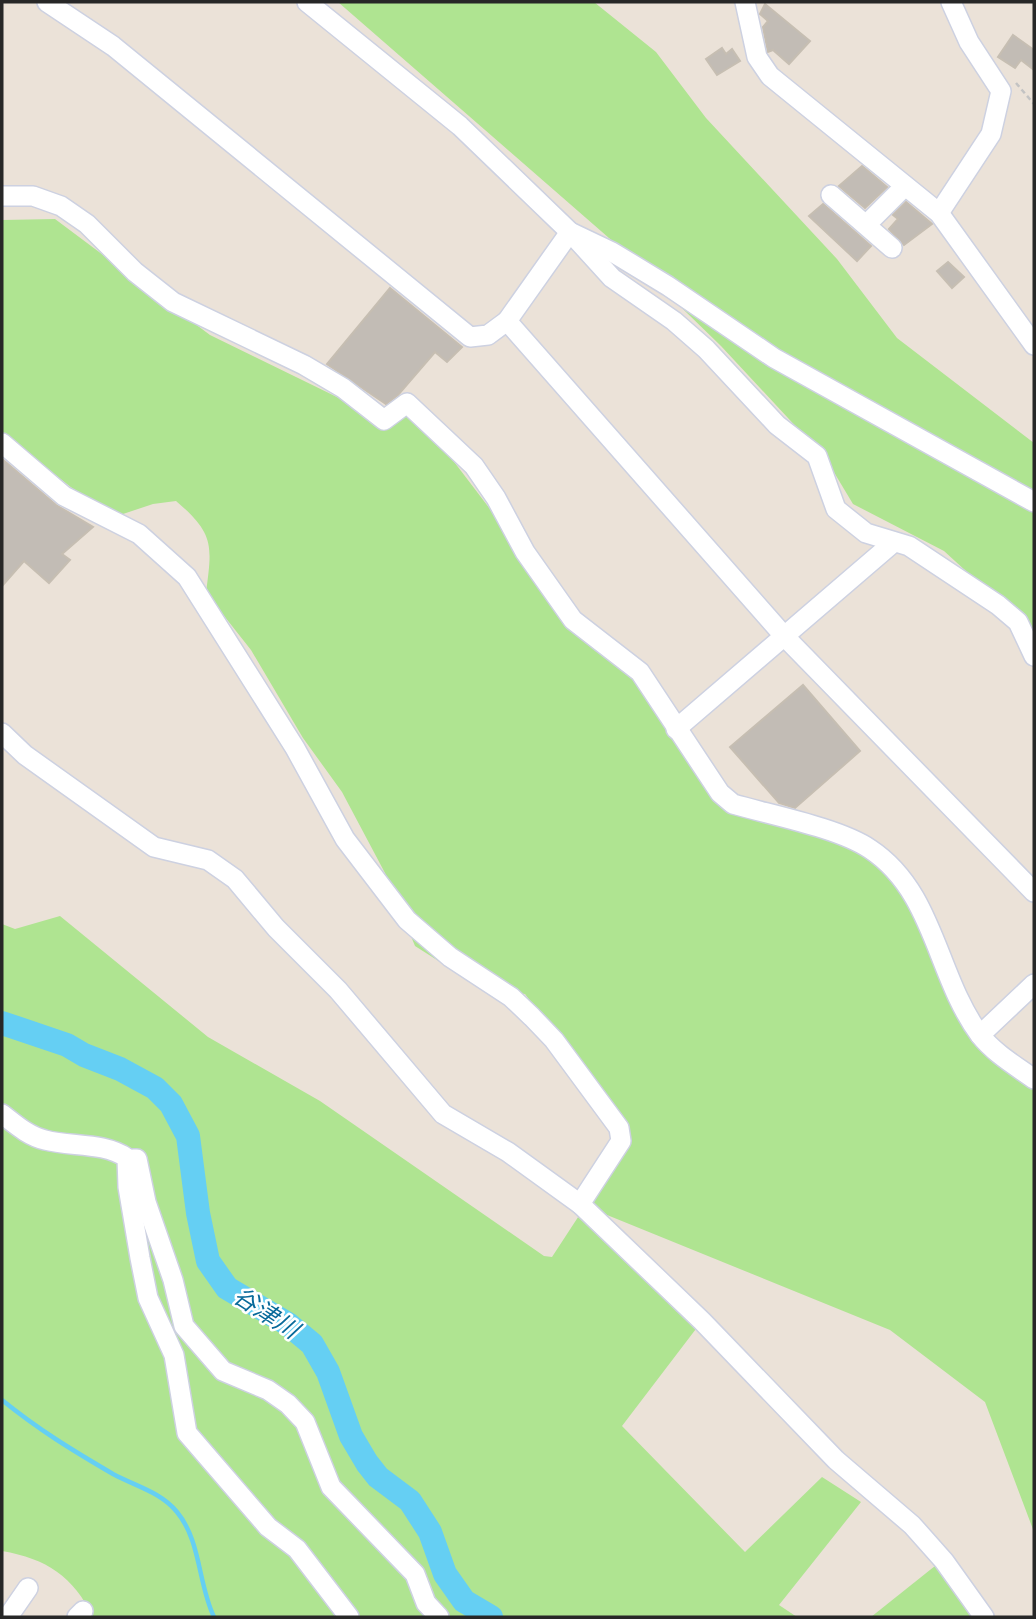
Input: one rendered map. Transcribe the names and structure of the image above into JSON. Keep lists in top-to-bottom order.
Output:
{
  "water": ["谷津川"]
}
